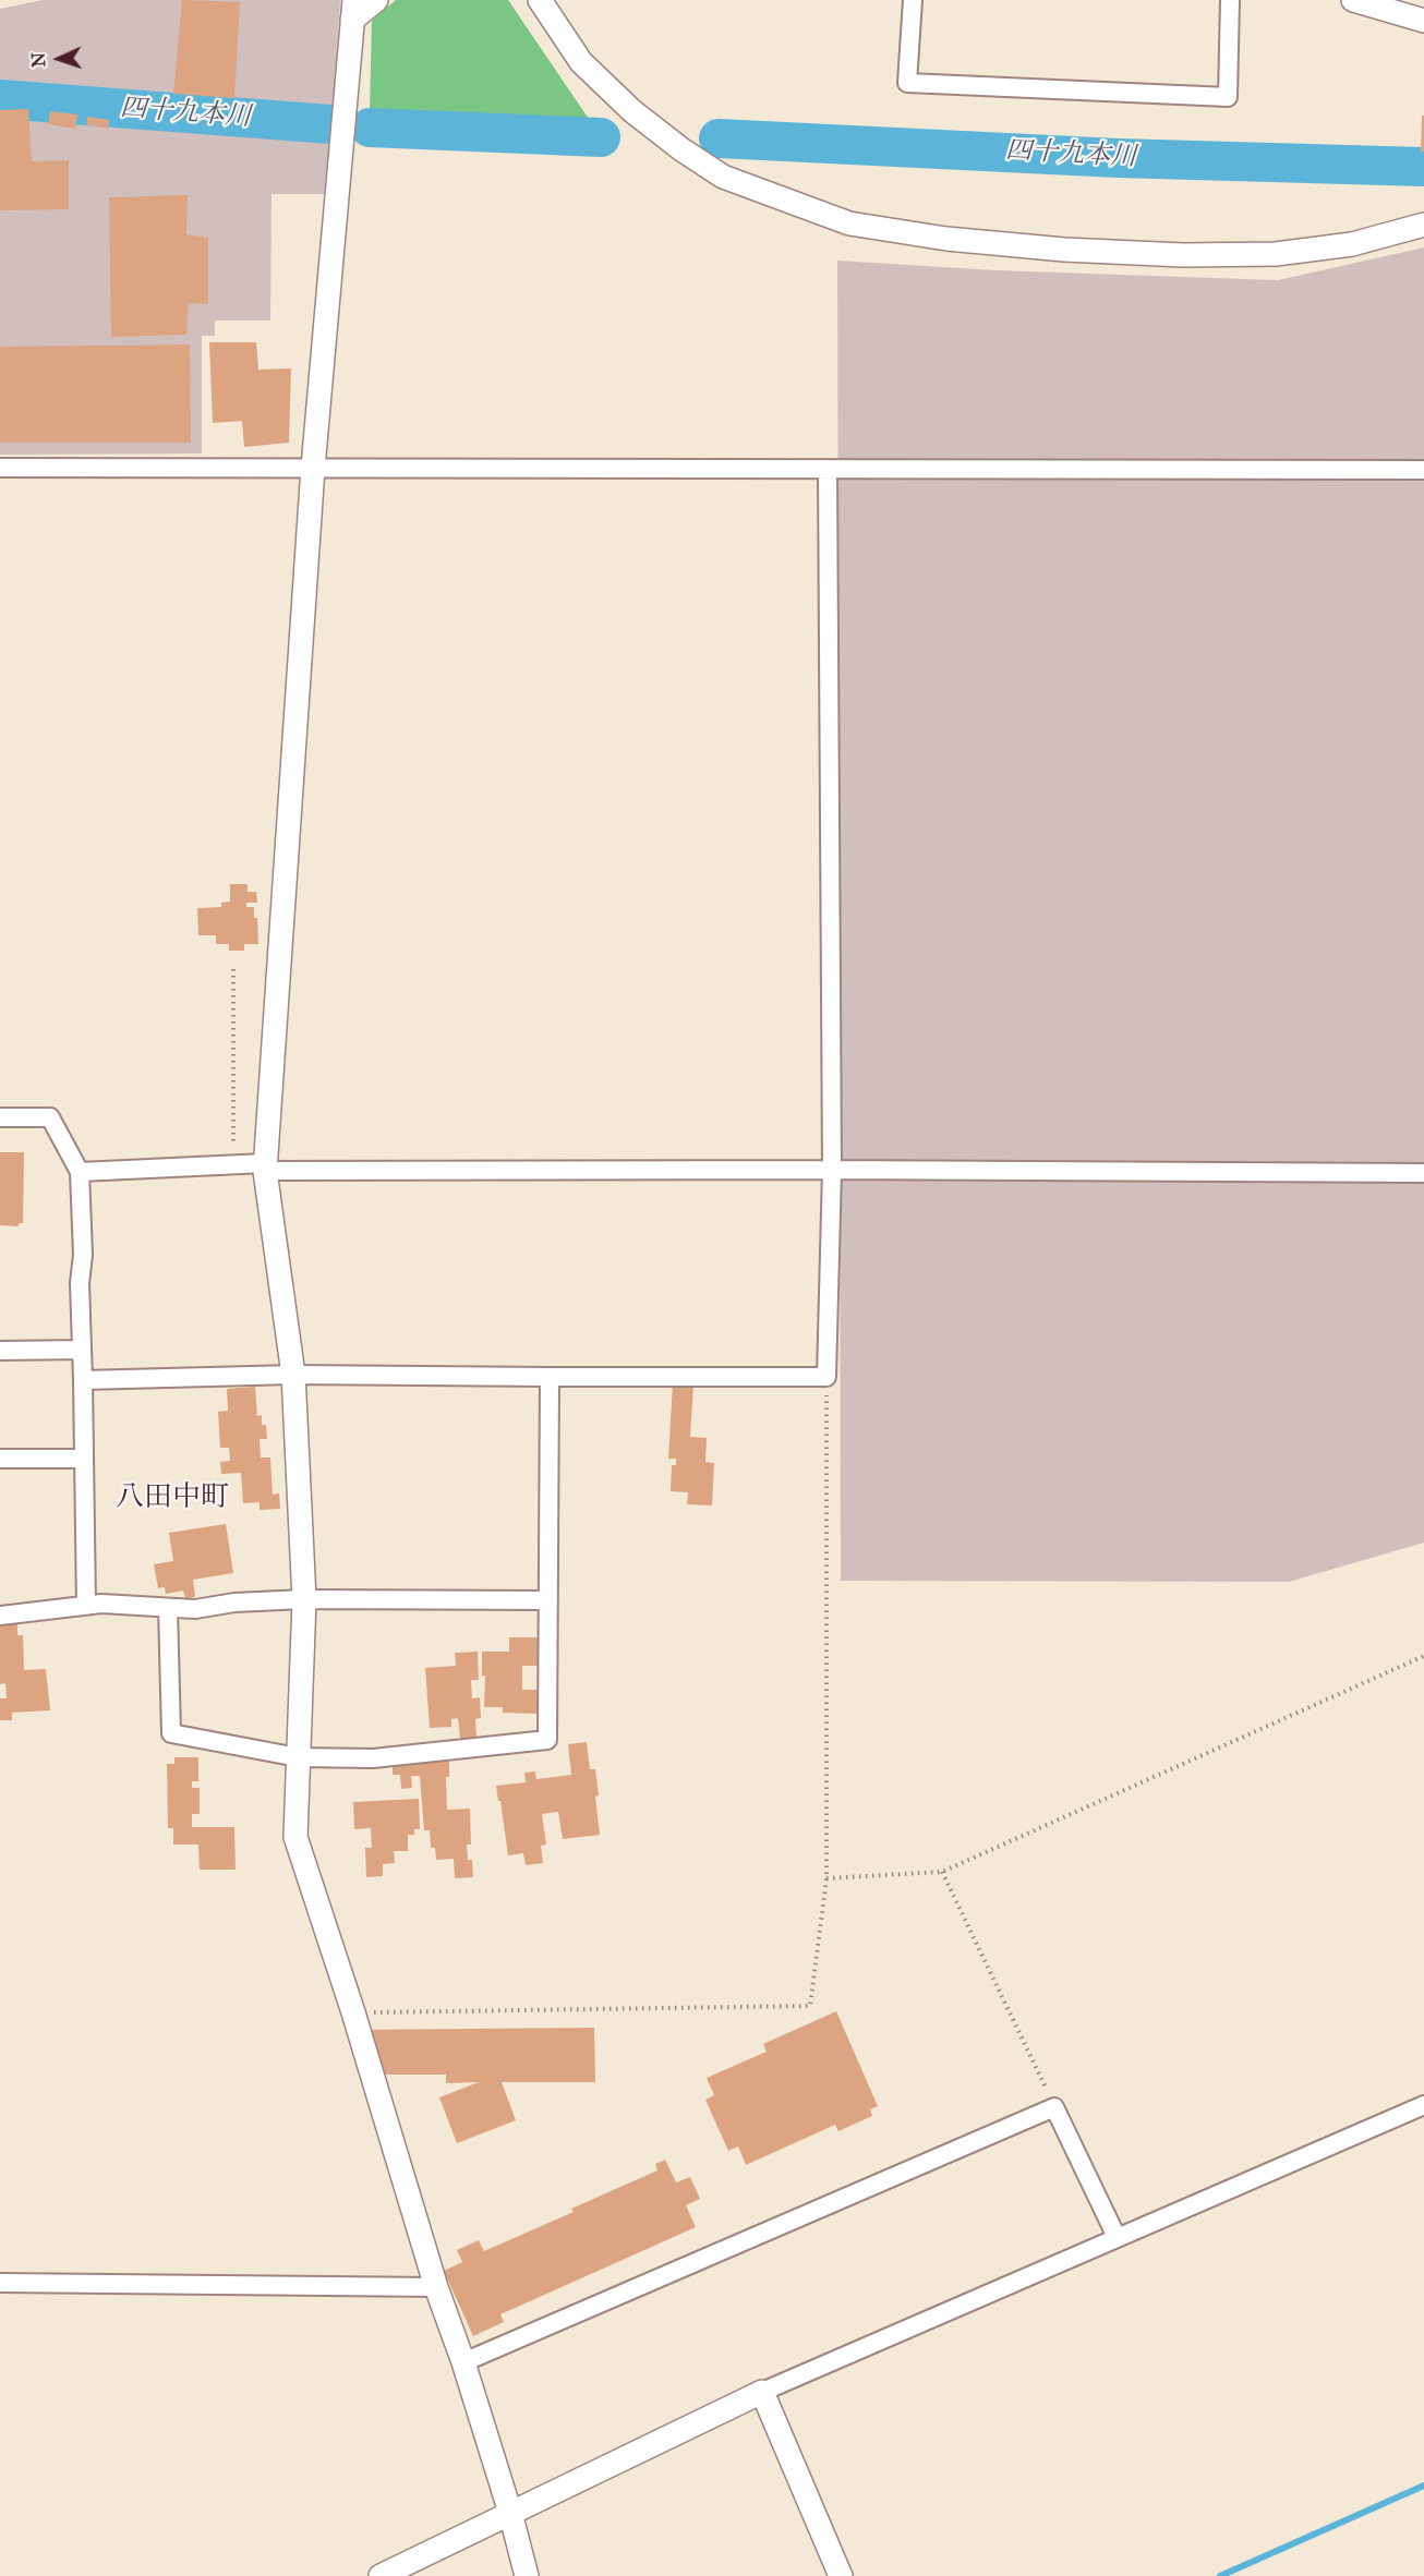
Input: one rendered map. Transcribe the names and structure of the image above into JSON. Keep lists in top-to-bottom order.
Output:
{
  "districts": ["八田中町"],
  "water": ["四十九本川"],
  "north": "left"
}
